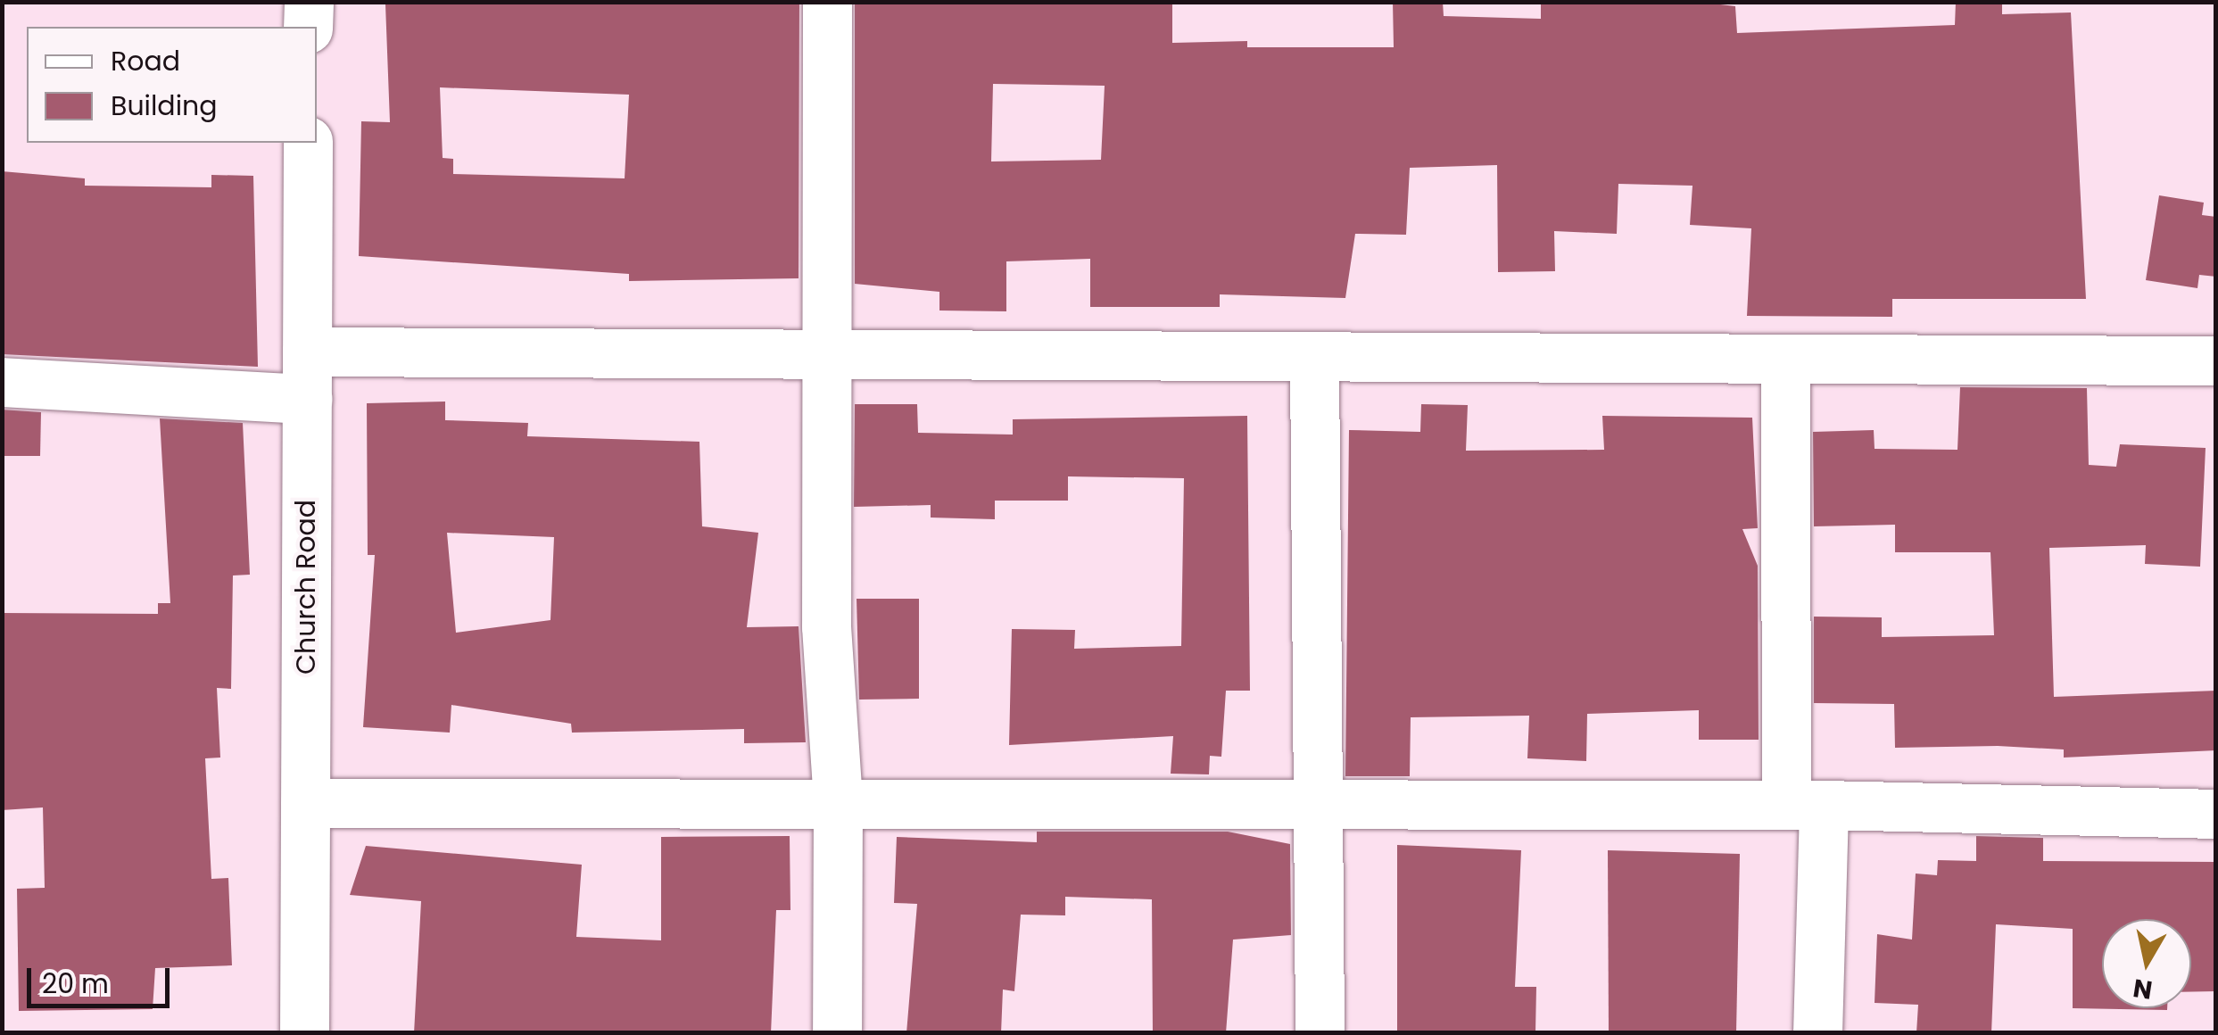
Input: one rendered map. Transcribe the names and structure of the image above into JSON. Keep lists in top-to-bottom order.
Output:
{
  "streets": {
    "street": ["Church Road"]
  },
  "legend": ["Road", "Building"],
  "scale_bar": "20 m",
  "north": "bottom"
}
